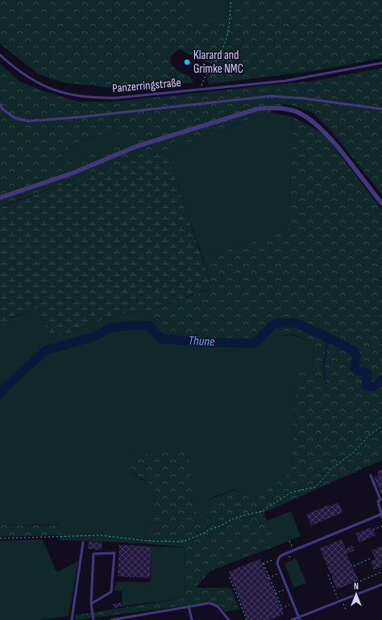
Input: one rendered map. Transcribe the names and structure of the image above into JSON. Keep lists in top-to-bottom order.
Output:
{
  "streets": {
    "lane": ["Panzerringstraße"]
  },
  "water": ["Thune"],
  "places": ["Klarard and Grimke NMC"],
  "north": "top"
}
